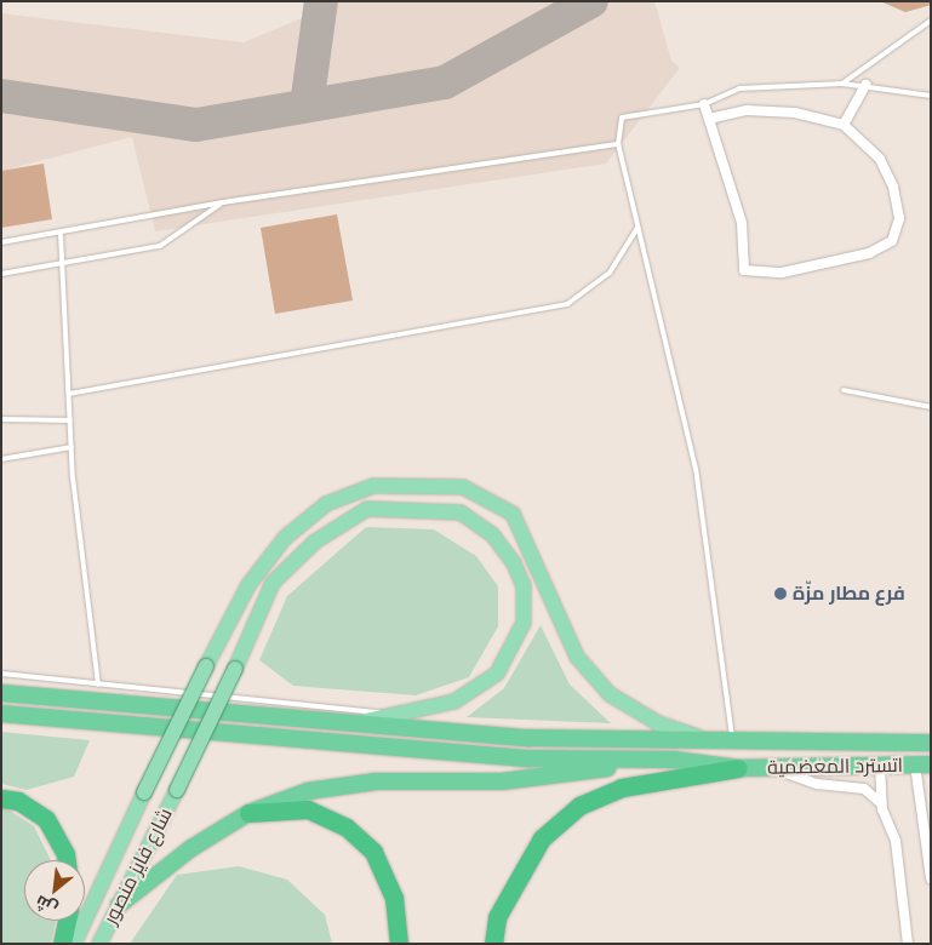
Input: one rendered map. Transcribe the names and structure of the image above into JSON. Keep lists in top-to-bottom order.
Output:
{
  "streets": {
    "highway": ["اتسترد المعضمية"],
    "main road": ["شارع فايز منصور"]
  },
  "places": ["فرع مطار مزّة"],
  "north": "bottom left"
}
